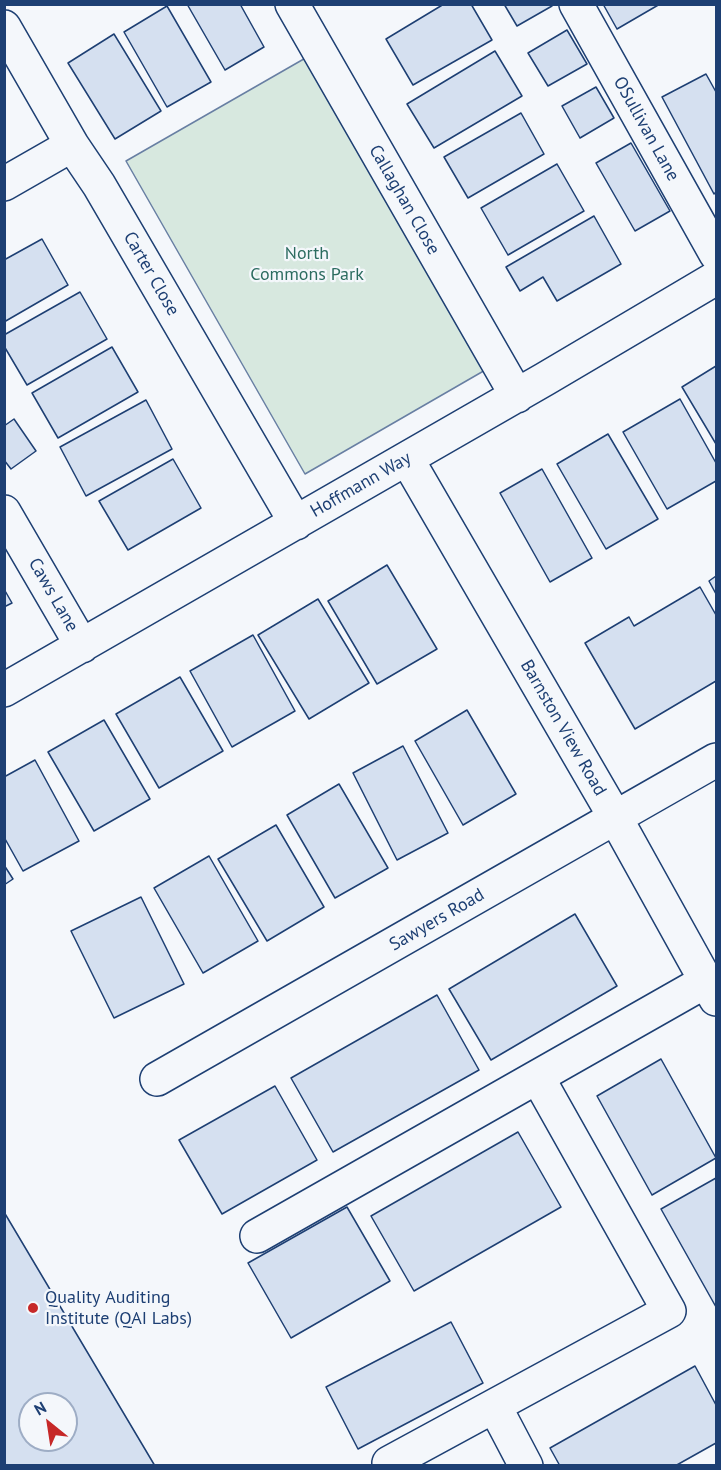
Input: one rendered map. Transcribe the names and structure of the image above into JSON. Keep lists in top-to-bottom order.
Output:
{
  "streets": {
    "street": [
      "OSullivan Lane",
      "Callaghan Close",
      "Carter Close",
      "Hoffmann Way",
      "Caws Lane",
      "Barnston View Road",
      "Sawyers Road"
    ]
  },
  "crossings": [
    ["Callaghan Close", "Hoffmann Way"],
    ["Carter Close", "Hoffmann Way"],
    ["Hoffmann Way", "Caws Lane"],
    ["Hoffmann Way", "Barnston View Road"],
    ["Barnston View Road", "Sawyers Road"]
  ],
  "parks": ["North Commons Park"],
  "places": ["Quality Auditing Institute (QAI Labs)"],
  "north": "top left"
}
